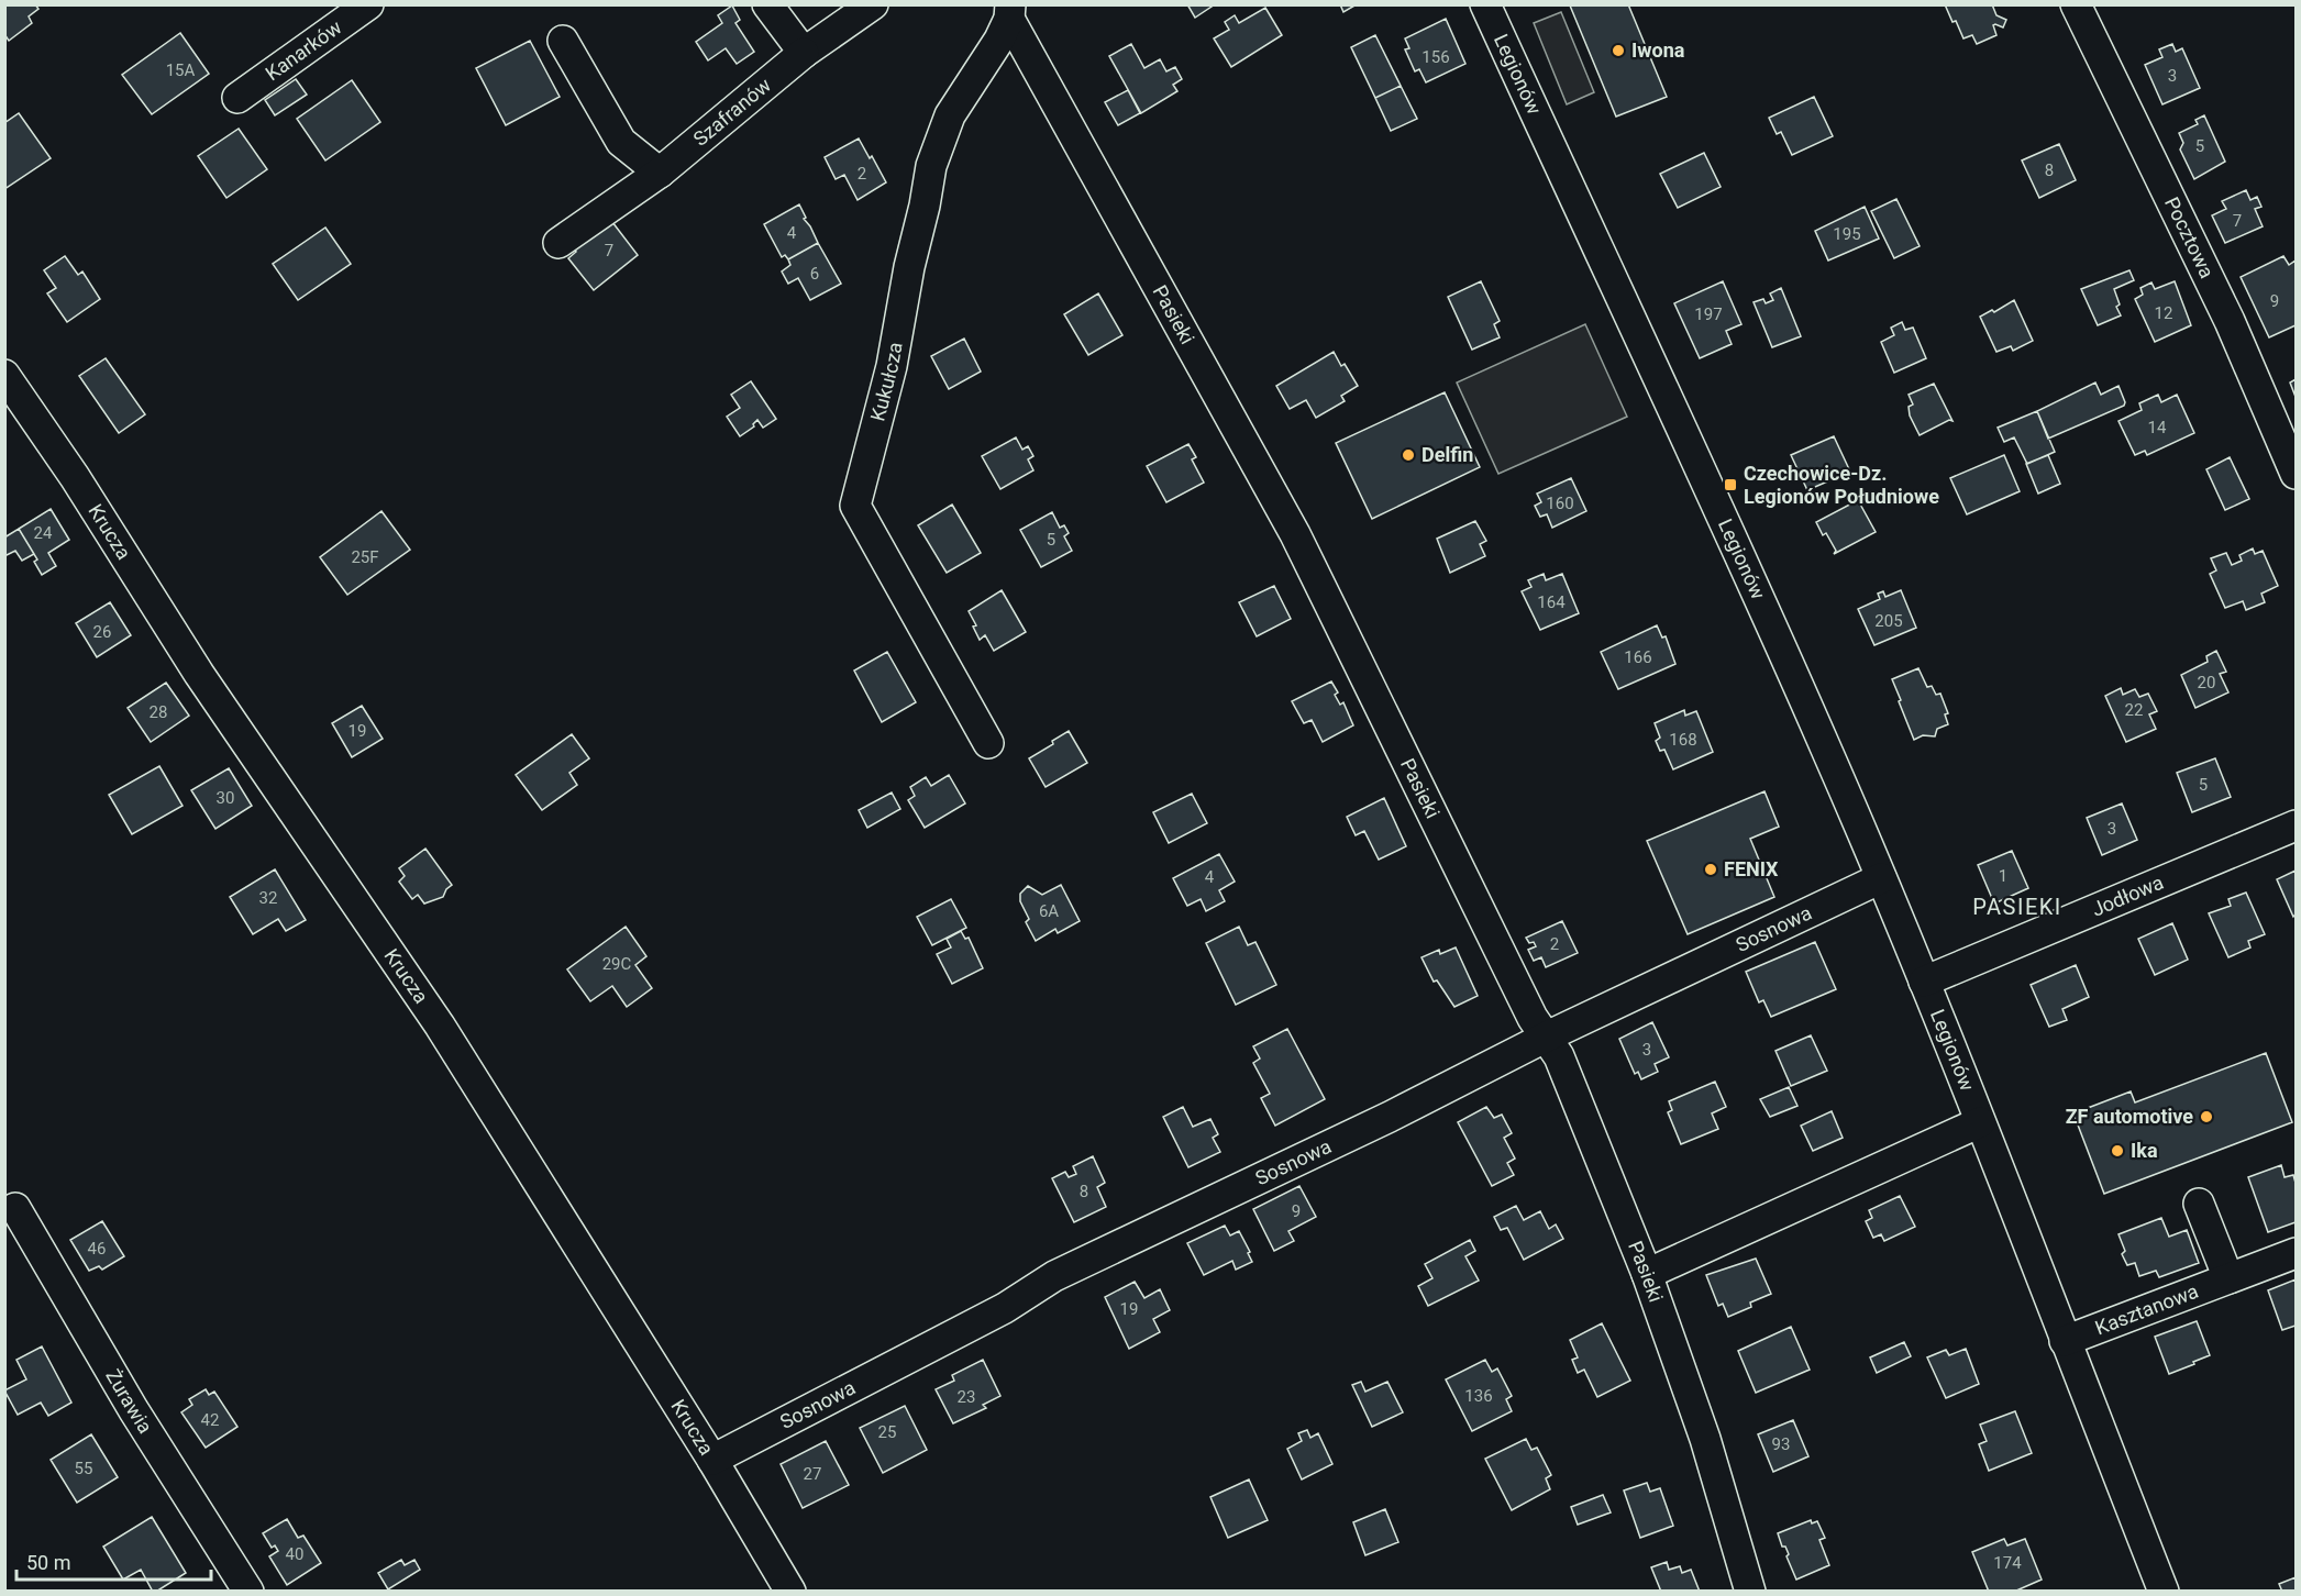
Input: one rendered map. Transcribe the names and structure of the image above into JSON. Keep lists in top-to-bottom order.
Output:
{
  "streets": {
    "street": [
      "Kanarków",
      "Legionów",
      "Szafranów",
      "Pocztowa",
      "Pasieki",
      "Kukułcza",
      "Krucza",
      "Jodłowa",
      "Sosnowa",
      "Kasztanowa",
      "Żurawia"
    ]
  },
  "crossings": [
    ["Legionów", "Jodłowa"],
    ["Legionów", "Sosnowa"],
    ["Legionów", "Kasztanowa"],
    ["Pasieki", "Kukułcza"],
    ["Pasieki", "Sosnowa"],
    ["Krucza", "Sosnowa"]
  ],
  "districts": ["PASIEKI"],
  "places": {
    "other": [
      "Iwona",
      "Delfin",
      "FENIX",
      "ZF automotive",
      "Ika"
    ],
    "transit": ["Czechowice-Dz. Legionów Południowe"]
  },
  "house_numbers": [
    "156",
    "15A",
    "3",
    "5",
    "8",
    "2",
    "7",
    "4",
    "195",
    "7",
    "6",
    "9",
    "12",
    "197",
    "14",
    "160",
    "24",
    "5",
    "25F",
    "164",
    "205",
    "26",
    "166",
    "20",
    "22",
    "28",
    "19",
    "168",
    "5",
    "30",
    "3",
    "1",
    "4",
    "32",
    "6A",
    "2",
    "29C",
    "3",
    "8",
    "9",
    "46",
    "19",
    "136",
    "23",
    "42",
    "25",
    "93",
    "55",
    "27",
    "40",
    "174"
  ],
  "scale_bar": "50 m"
}
